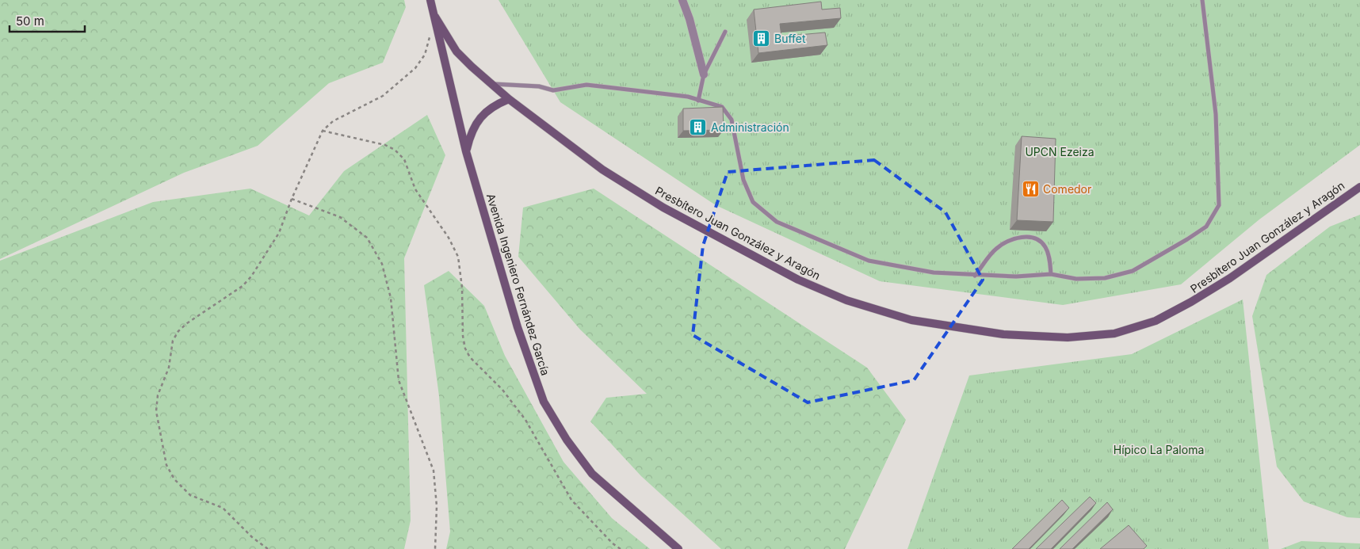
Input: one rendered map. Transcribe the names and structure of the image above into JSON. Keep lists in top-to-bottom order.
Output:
{
  "streets": {
    "street": ["Presbítero Juan González y Aragón", "Avenida Ingeniero Fernández García"]
  },
  "crossings": [
    ["Presbítero Juan González y Aragón", "Avenida Ingeniero Fernández García"]
  ],
  "parks": ["UPCN Ezeiza", "Hípico La Paloma"],
  "places": {
    "building": ["Buffet", "Administración"],
    "restaurant": ["Comedor"]
  },
  "scale_bar": "50 m"
}
